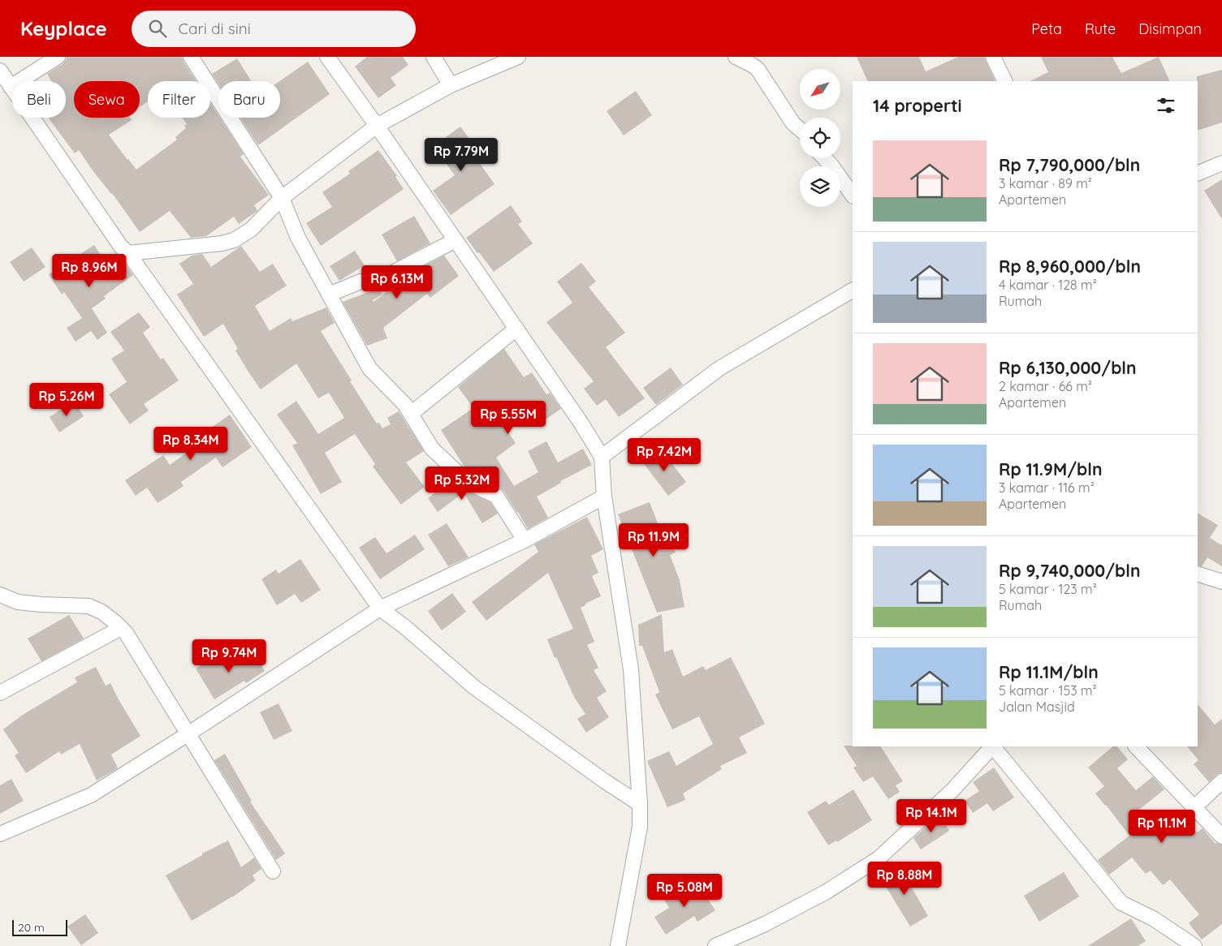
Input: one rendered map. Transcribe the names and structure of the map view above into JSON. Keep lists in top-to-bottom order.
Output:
{
  "scale_bar": "20 m",
  "north": "bottom left",
  "page": {
    "header": "Keyplace",
    "search": "Cari di sini",
    "nav": ["Peta", "Rute", "Disimpan"],
    "chip": [
      "Beli",
      "Sewa",
      "Filter",
      "Baru"
    ],
    "heading": "14 properti",
    "list": [
      {
        "name": "Rp 7,790,000/bln",
        "note": "3 kamar · 89 m² · Apartemen"
      },
      {
        "name": "Rp 8,960,000/bln",
        "note": "4 kamar · 128 m² · Rumah"
      },
      {
        "name": "Rp 6,130,000/bln",
        "note": "2 kamar · 66 m² · Apartemen"
      },
      {
        "name": "Rp 11.9M/bln",
        "note": "3 kamar · 116 m² · Apartemen"
      },
      {
        "name": "Rp 9,740,000/bln",
        "note": "5 kamar · 123 m² · Rumah"
      },
      {
        "name": "Rp 11.1M/bln",
        "note": "5 kamar · 153 m² · Jalan Masjid"
      }
    ],
    "price": [
      "Rp 7.79M",
      "Rp 8.96M",
      "Rp 6.13M",
      "Rp 5.26M",
      "Rp 5.55M",
      "Rp 8.34M",
      "Rp 7.42M",
      "Rp 5.32M",
      "Rp 11.9M",
      "Rp 9.74M",
      "Rp 14.1M",
      "Rp 11.1M",
      "Rp 8.88M",
      "Rp 5.08M"
    ],
    "scale": "20 m"
  }
}
